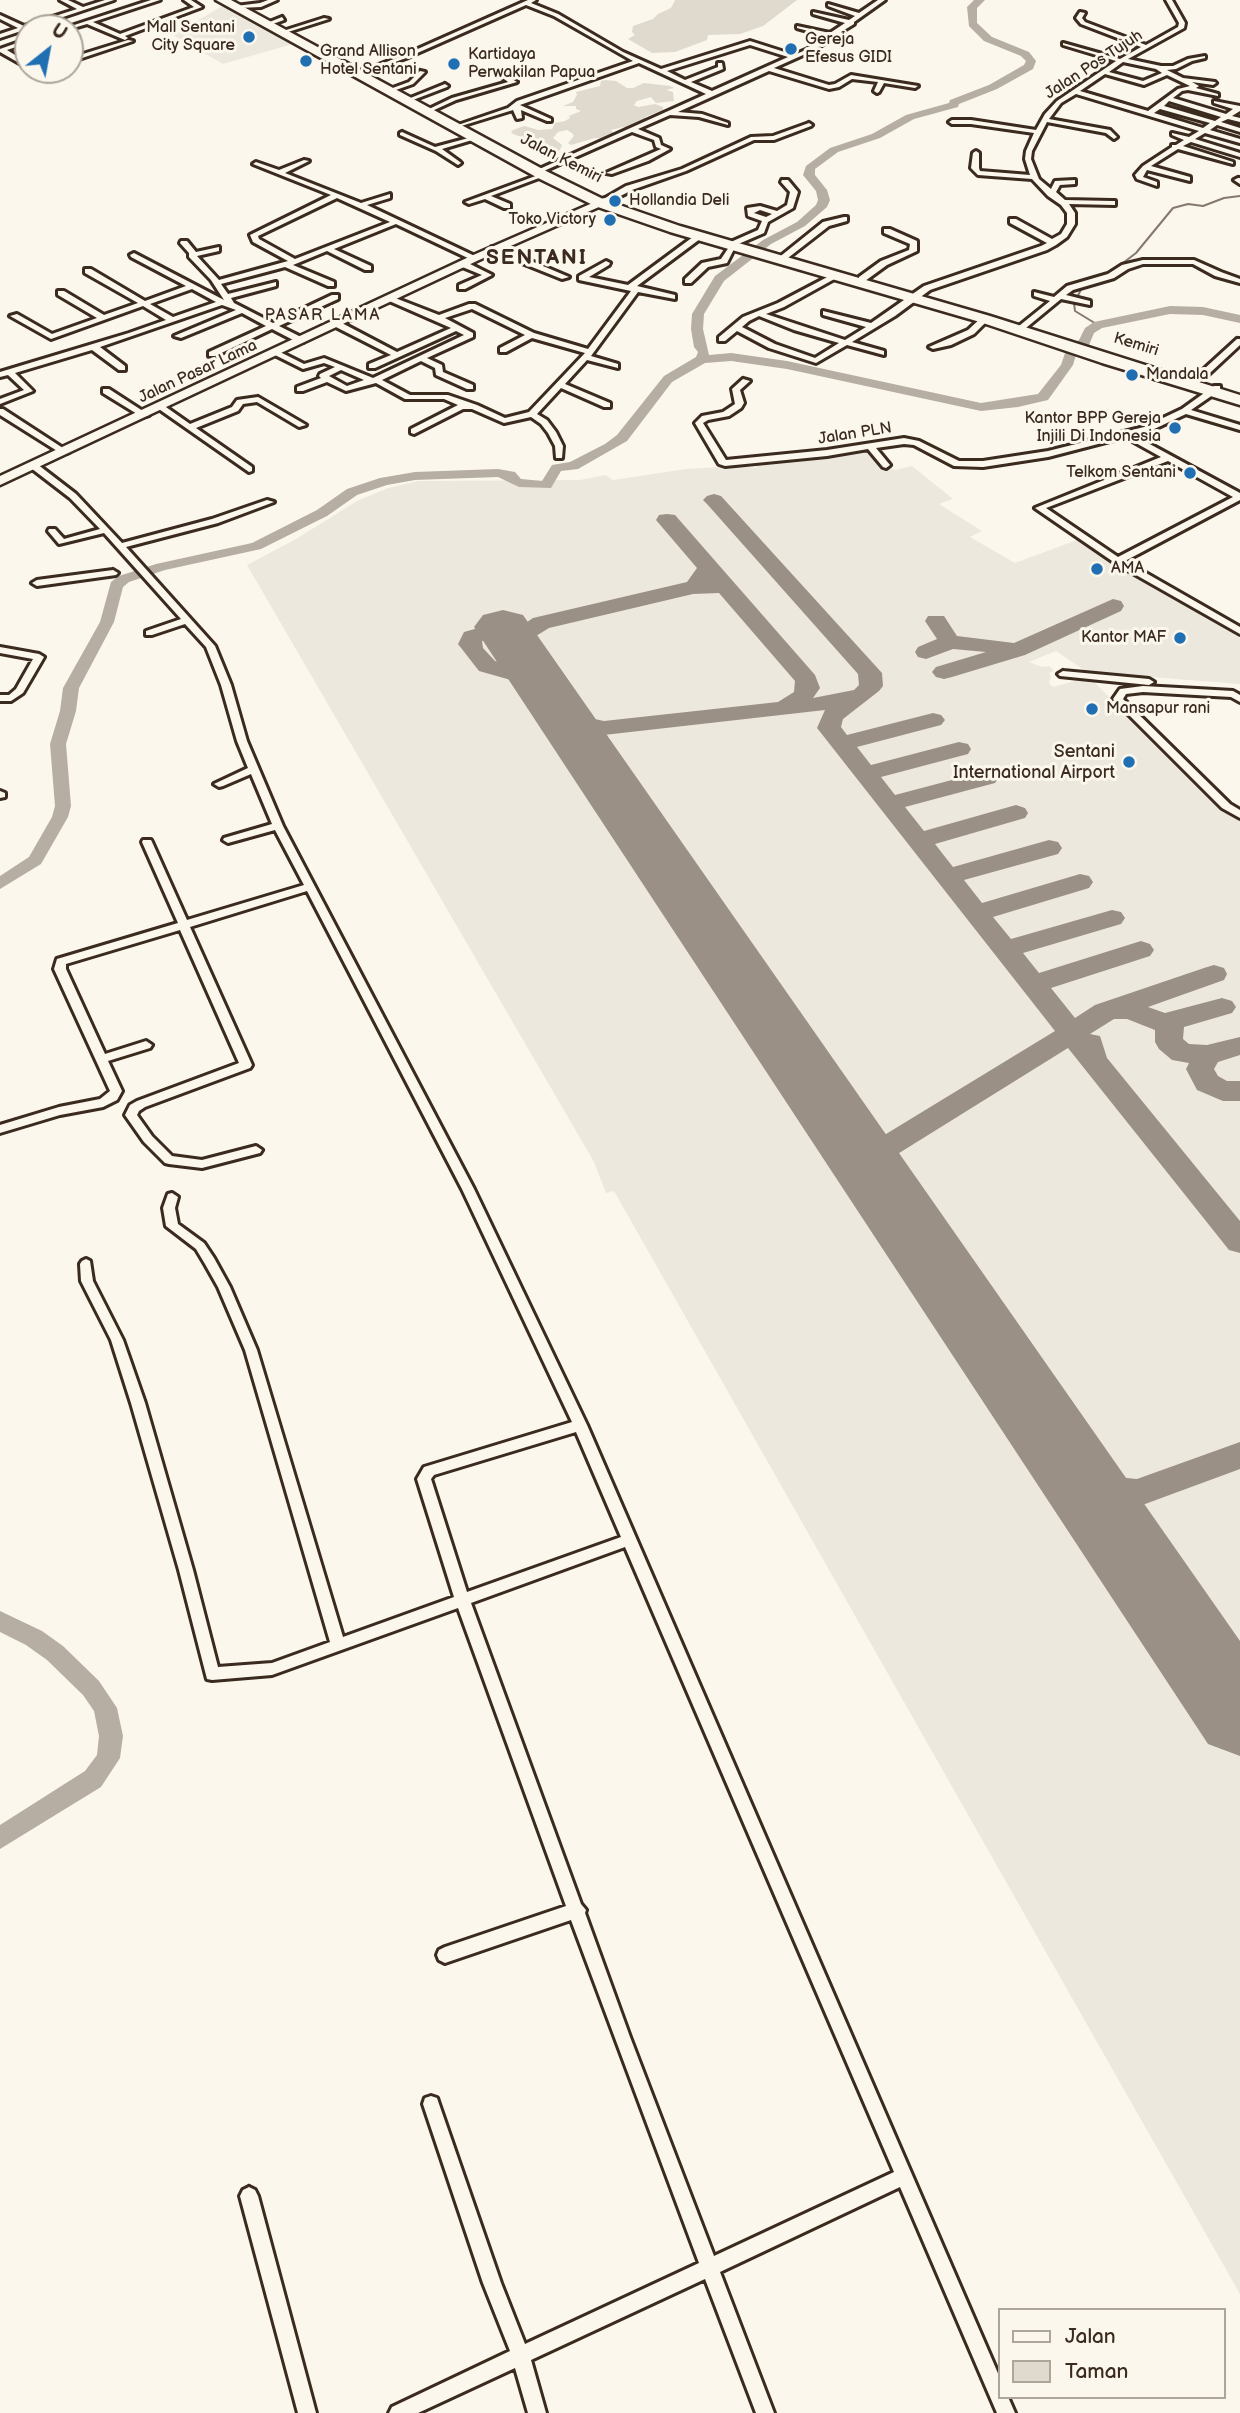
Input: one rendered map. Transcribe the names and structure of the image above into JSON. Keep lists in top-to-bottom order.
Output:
{
  "streets": {
    "highway": ["Jalan Kemiri", "Kemiri"],
    "street": ["Jalan Pos Tujuh", "Jalan Pasar Lama", "Jalan PLN"]
  },
  "crossings": [
    ["Jalan Kemiri", "Kemiri"],
    ["Jalan Kemiri", "Jalan Pasar Lama"],
    ["Kemiri", "Jalan PLN"]
  ],
  "districts": ["SENTANI", "PASAR LAMA"],
  "places": [
    "Mall Sentani City Square",
    "Gereja Efesus GIDI",
    "Grand Allison Hotel Sentani",
    "Kartidaya Perwakilan Papua",
    "Hollandia Deli",
    "Toko Victory",
    "Mandala",
    "Kantor BPP Gereja Injili Di Indonesia",
    "Telkom Sentani",
    "AMA",
    "Kantor MAF",
    "Mansapur rani",
    "Sentani International Airport"
  ],
  "legend": ["Jalan", "Taman"],
  "north": "top right"
}
